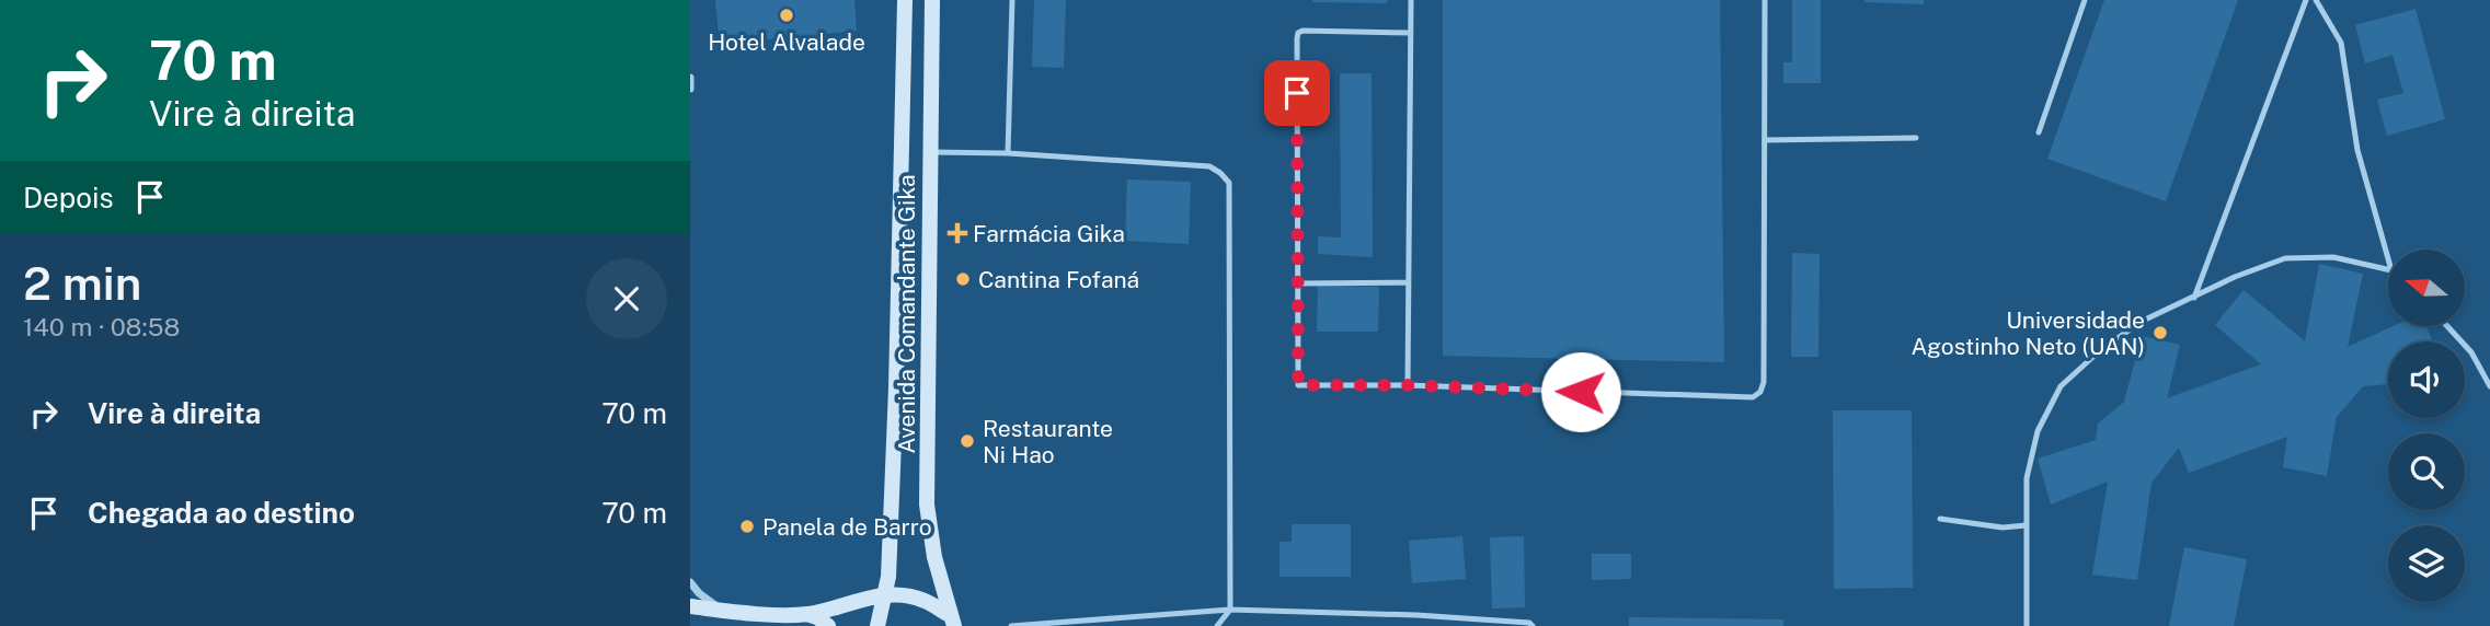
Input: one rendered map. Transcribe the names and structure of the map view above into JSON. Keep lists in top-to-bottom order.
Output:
{
  "streets": {
    "street": ["Avenida Comandante Gika"]
  },
  "places": {
    "other": [
      "Hotel Alvalade",
      "Cantina Fofaná",
      "Universidade Agostinho Neto (UAN)",
      "Restaurante Ni Hao",
      "Panela de Barro"
    ],
    "health": ["Farmácia Gika"]
  },
  "north": "left",
  "page": {
    "turn": ["70 m", "Vire à direita"],
    "then": "Depois",
    "heading": ["2 min", "140 m · 08:58"],
    "list": [
      {
        "name": "Vire à direita",
        "value": "70 m"
      },
      {
        "name": "Chegada ao destino",
        "value": "70 m"
      }
    ]
  }
}
